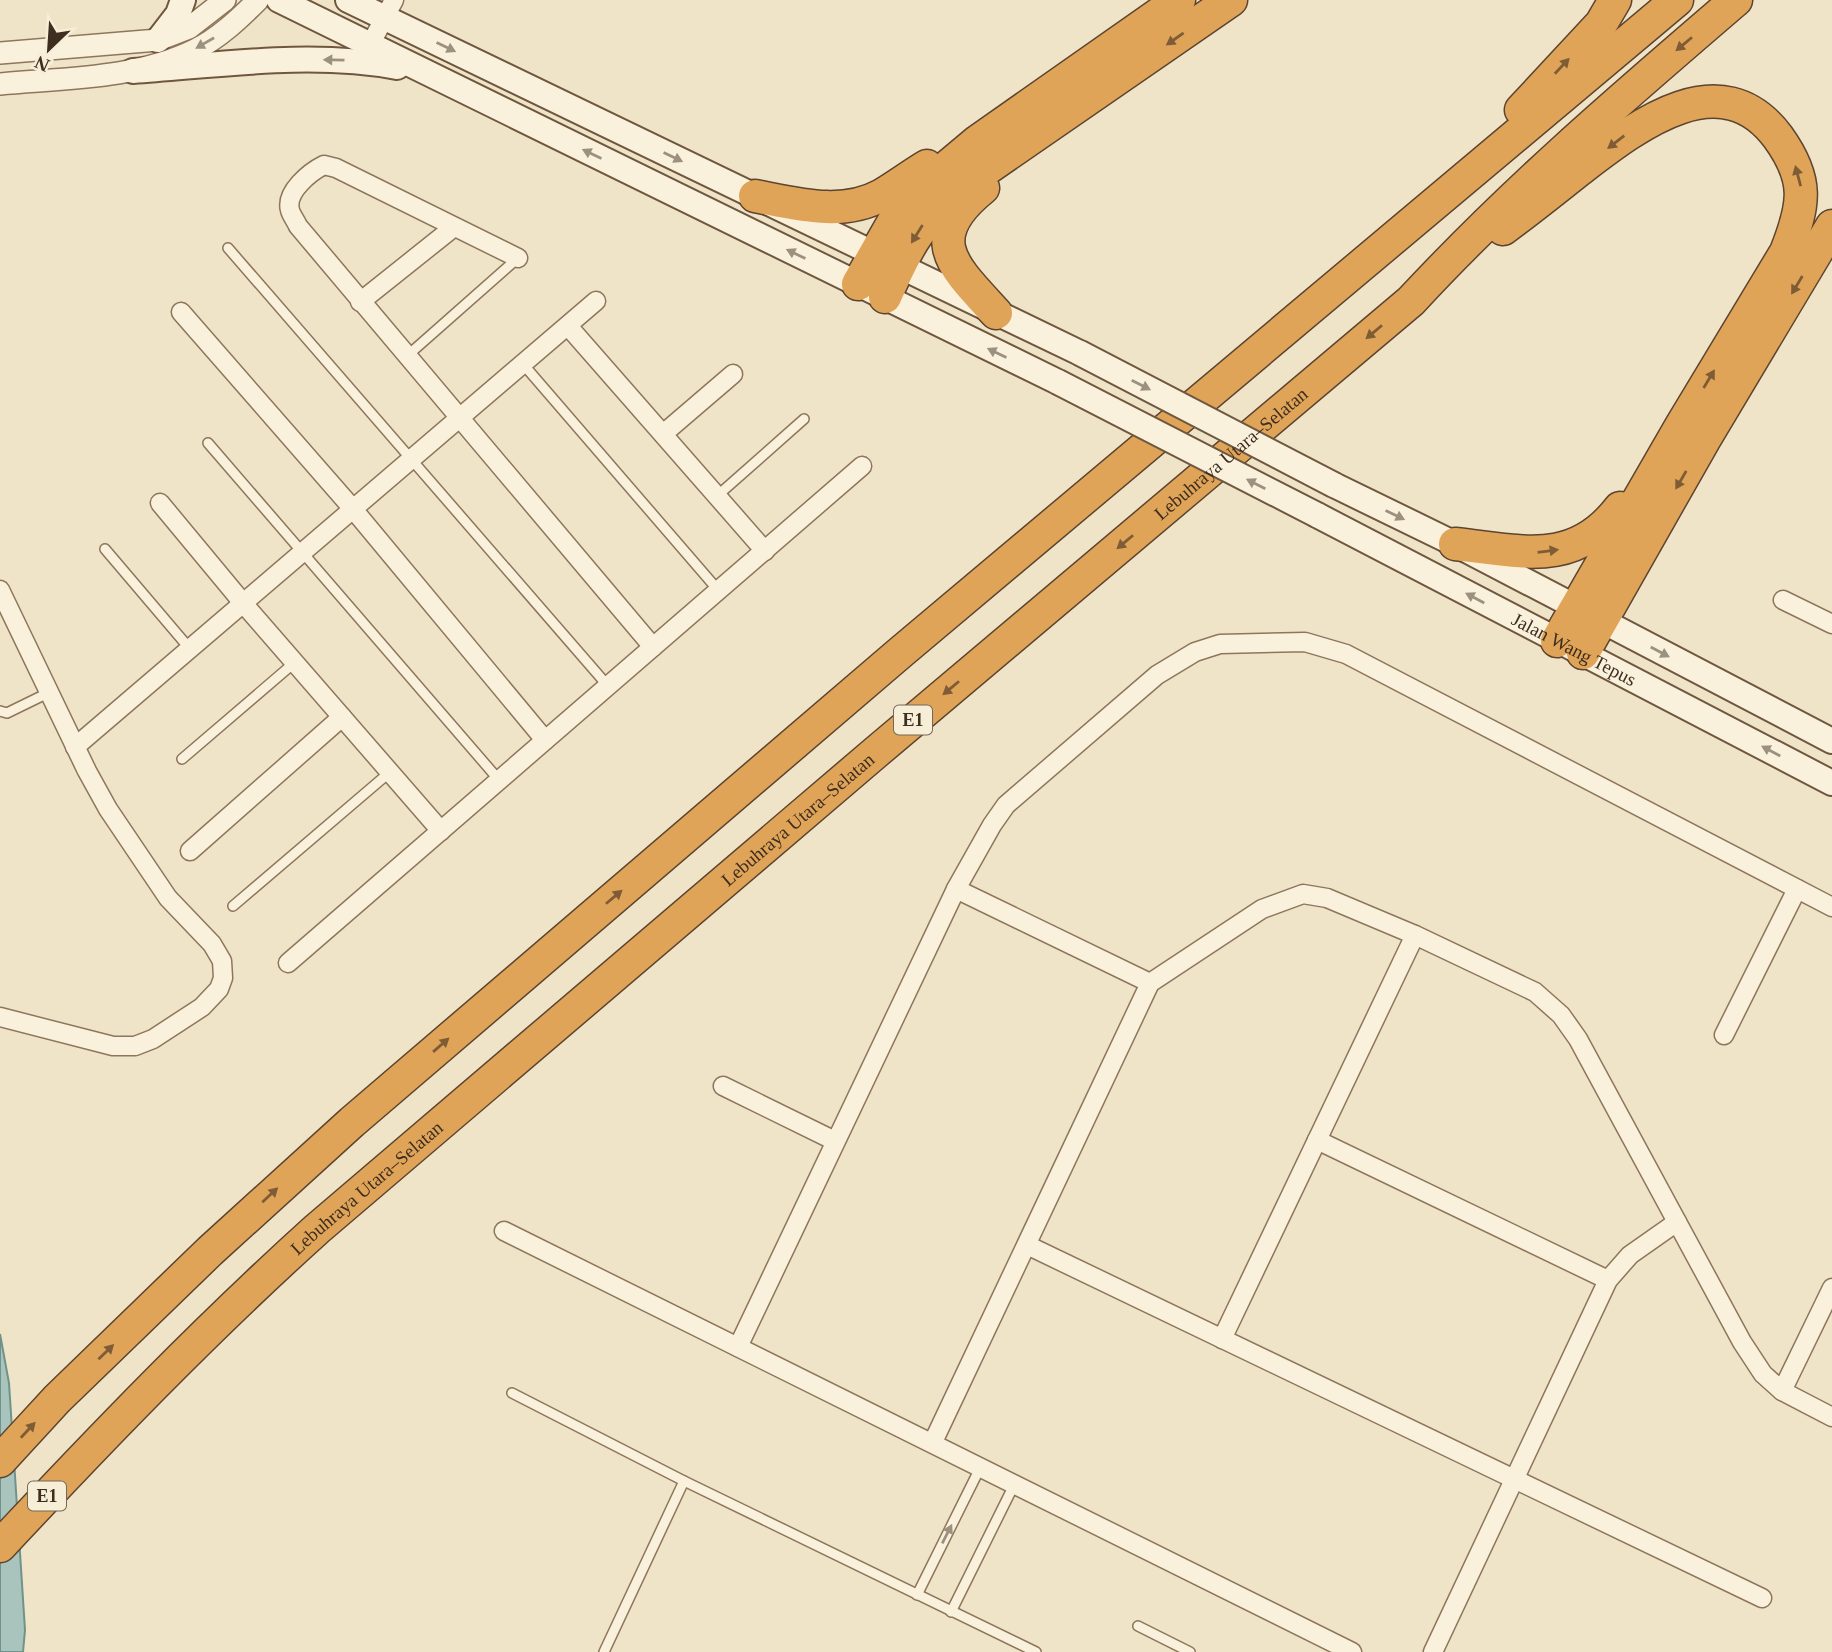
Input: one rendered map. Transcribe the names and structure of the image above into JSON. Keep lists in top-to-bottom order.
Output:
{
  "streets": {
    "highway": ["Lebuhraya Utara–Selatan", "E1"],
    "main road": ["Jalan Wang Tepus"]
  },
  "north": "bottom left"
}
